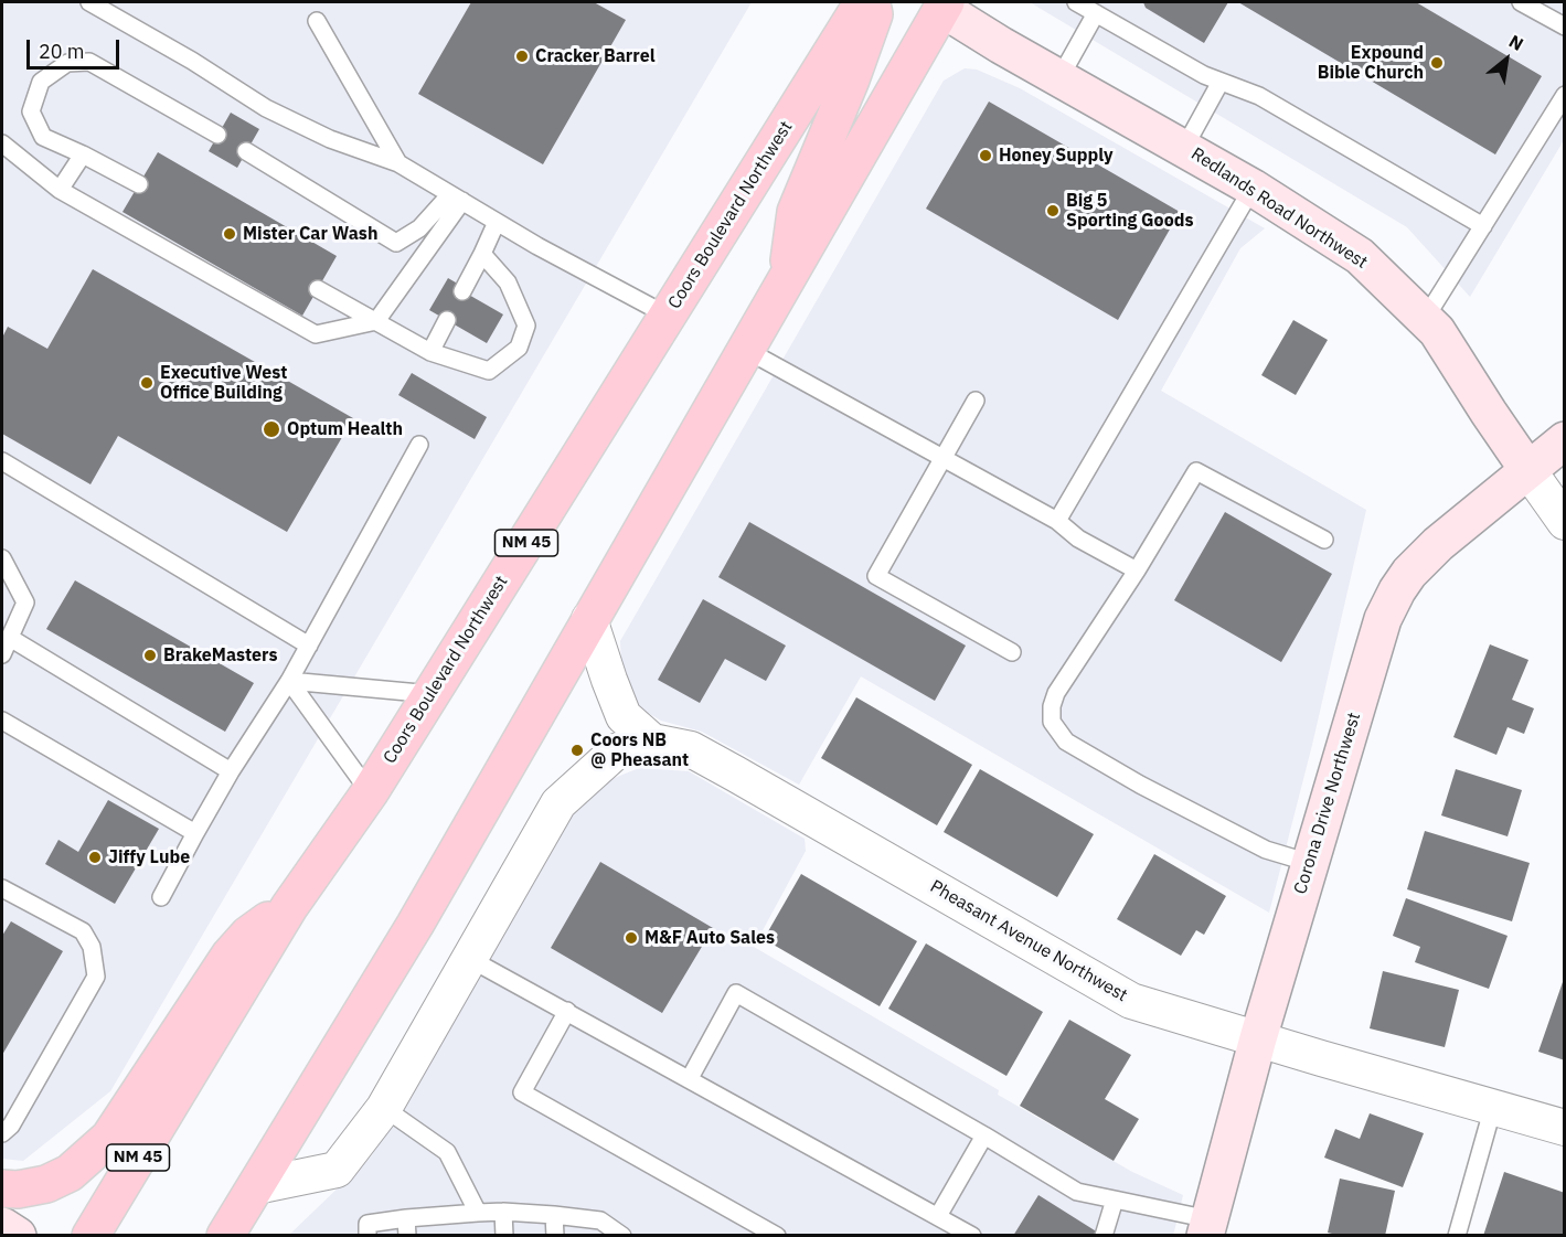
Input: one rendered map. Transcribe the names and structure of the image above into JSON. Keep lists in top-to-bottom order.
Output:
{
  "streets": {
    "main road": ["Coors Boulevard Northwest", "NM 45"],
    "street": ["Redlands Road Northwest", "Corona Drive Northwest", "Pheasant Avenue Northwest"]
  },
  "crossings": [
    ["Redlands Road Northwest", "Corona Drive Northwest"],
    ["Corona Drive Northwest", "Pheasant Avenue Northwest"]
  ],
  "places": [
    "Cracker Barrel",
    "Expound Bible Church",
    "Honey Supply",
    "Big 5 Sporting Goods",
    "Mister Car Wash",
    "Executive West Office Building",
    "Optum Health",
    "BrakeMasters",
    "Coors NB @ Pheasant",
    "Jiffy Lube",
    "M&F Auto Sales"
  ],
  "scale_bar": "20 m",
  "north": "top right"
}
